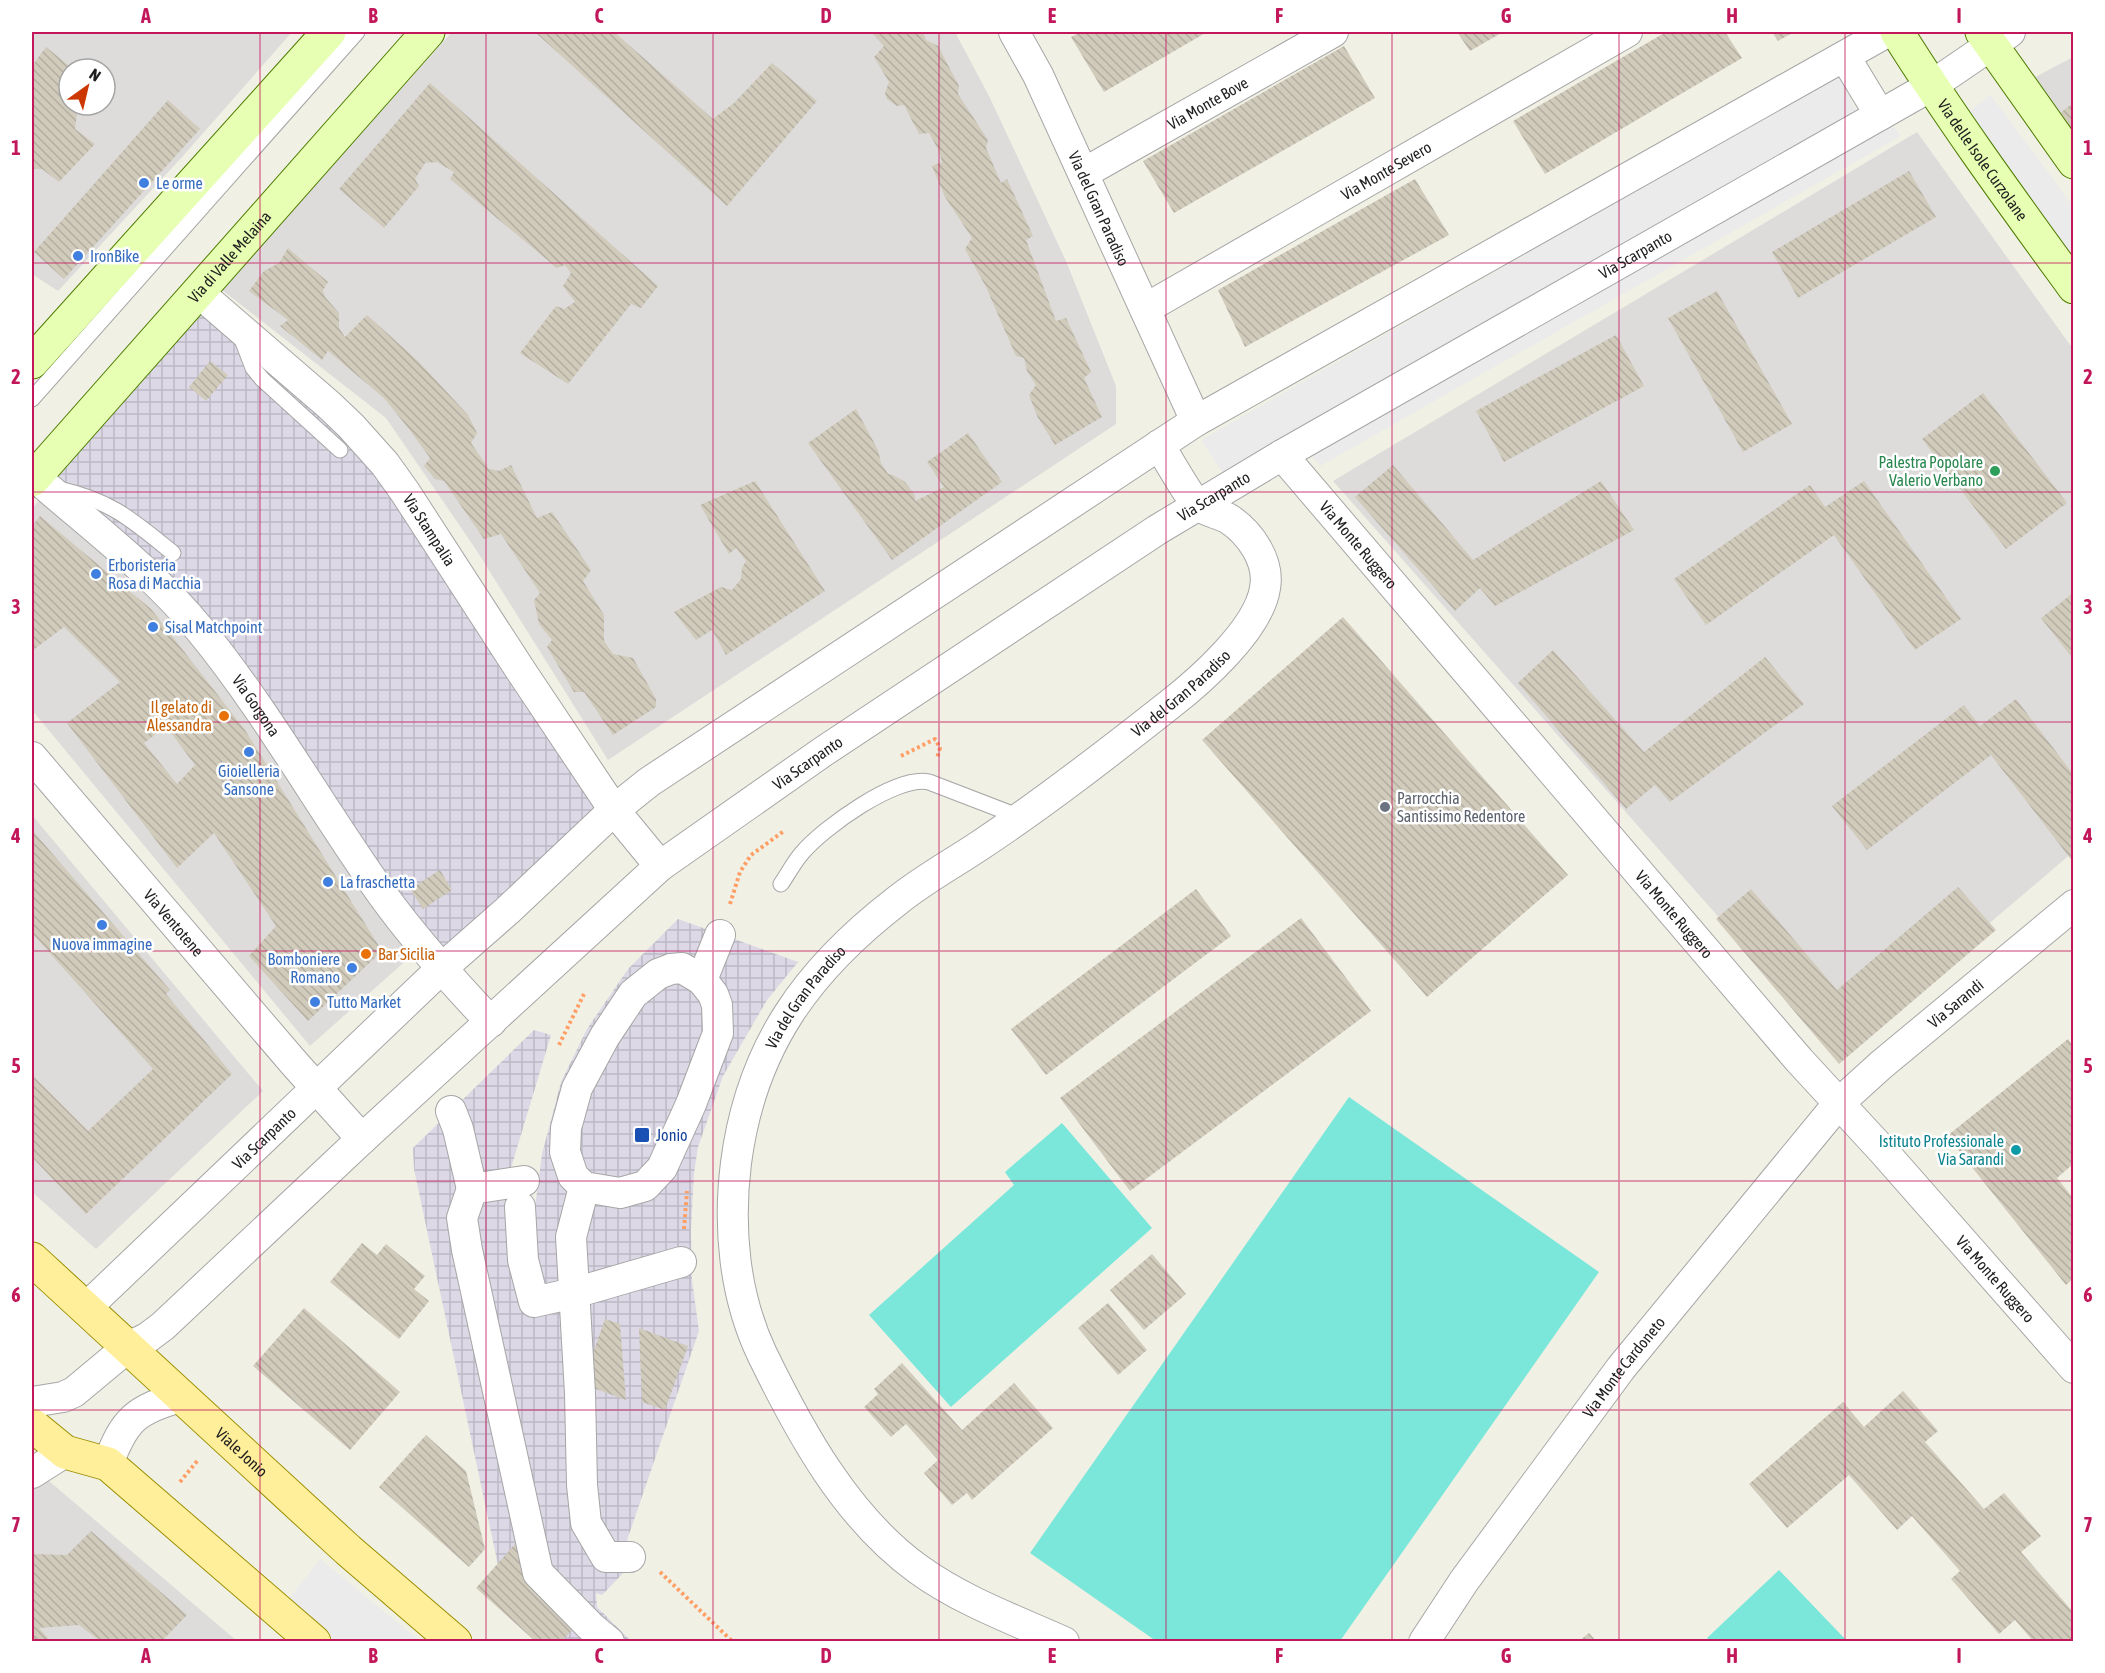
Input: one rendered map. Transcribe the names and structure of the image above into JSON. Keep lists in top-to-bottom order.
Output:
{
  "streets": {
    "main road": ["Via delle Isole Curzolane", "Via di Valle Melaina", "Viale Jonio"],
    "street": [
      "Via Monte Bove",
      "Via Monte Severo",
      "Via del Gran Paradiso",
      "Via Scarpanto",
      "Via Stampalia",
      "Via Monte Ruggero",
      "Via Gorgona",
      "Via Ventotene",
      "Via Sarandi",
      "Via Monte Cardoneto"
    ]
  },
  "crossings": [
    ["Via Monte Bove", "Via del Gran Paradiso"],
    ["Via delle Isole Curzolane", "Via Scarpanto"],
    ["Via Monte Severo", "Via del Gran Paradiso"],
    ["Via del Gran Paradiso", "Via Scarpanto"],
    ["Via Scarpanto", "Via Stampalia"],
    ["Via Scarpanto", "Via Monte Ruggero"],
    ["Via Scarpanto", "Via Gorgona"],
    ["Via Scarpanto", "Via Ventotene"],
    ["Via Scarpanto", "Viale Jonio"],
    ["Via di Valle Melaina", "Via Stampalia"],
    ["Via di Valle Melaina", "Via Gorgona"],
    ["Via Monte Ruggero", "Via Sarandi"],
    ["Via Monte Ruggero", "Via Monte Cardoneto"],
    ["Via Sarandi", "Via Monte Cardoneto"]
  ],
  "places": {
    "other": [
      "Le orme",
      "IronBike",
      "Palestra Popolare Valerio Verbano",
      "Erboristeria Rosa di Macchia",
      "Sisal Matchpoint",
      "Il gelato di Alessandra",
      "Gioielleria Sansone",
      "Parrocchia Santissimo Redentore",
      "La fraschetta",
      "Nuova immagine",
      "Bar Sicilia",
      "Bomboniere Romano",
      "Tutto Market",
      "Istituto Professionale Via Sarandi"
    ],
    "transit": ["Jonio"]
  },
  "north": "top right",
  "grid": {
    "columns": [
      "A",
      "B",
      "C",
      "D",
      "E",
      "F",
      "G",
      "H",
      "I"
    ],
    "rows": [
      "1",
      "2",
      "3",
      "4",
      "5",
      "6",
      "7"
    ]
  }
}
